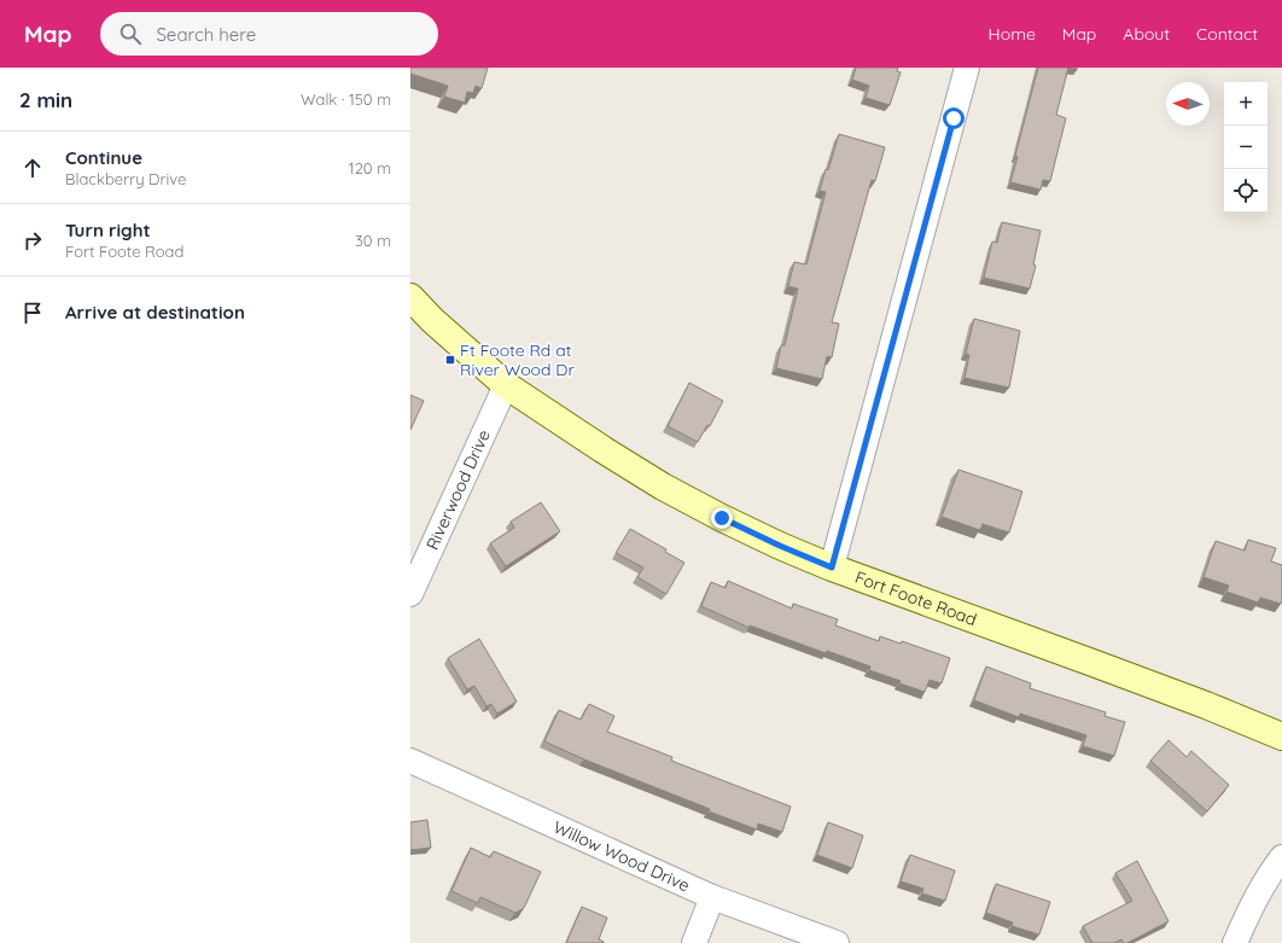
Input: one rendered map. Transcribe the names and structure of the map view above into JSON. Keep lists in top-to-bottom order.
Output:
{
  "streets": {
    "street": ["Riverwood Drive", "Fort Foote Road", "Willow Wood Drive"]
  },
  "crossings": [
    ["Riverwood Drive", "Fort Foote Road"]
  ],
  "places": {
    "transit": ["Ft Foote Rd at River Wood Dr"]
  },
  "north": "left",
  "page": {
    "header": "Map",
    "search": "Search here",
    "nav": [
      "Home",
      "Map",
      "About",
      "Contact"
    ],
    "heading": ["2 min", "Walk · 150 m"],
    "map_buttons": ["+", "−"],
    "list": [
      ["Continue", "Blackberry Drive", "120 m"],
      ["Turn right", "Fort Foote Road", "30 m"],
      "Arrive at destination"
    ]
  }
}
